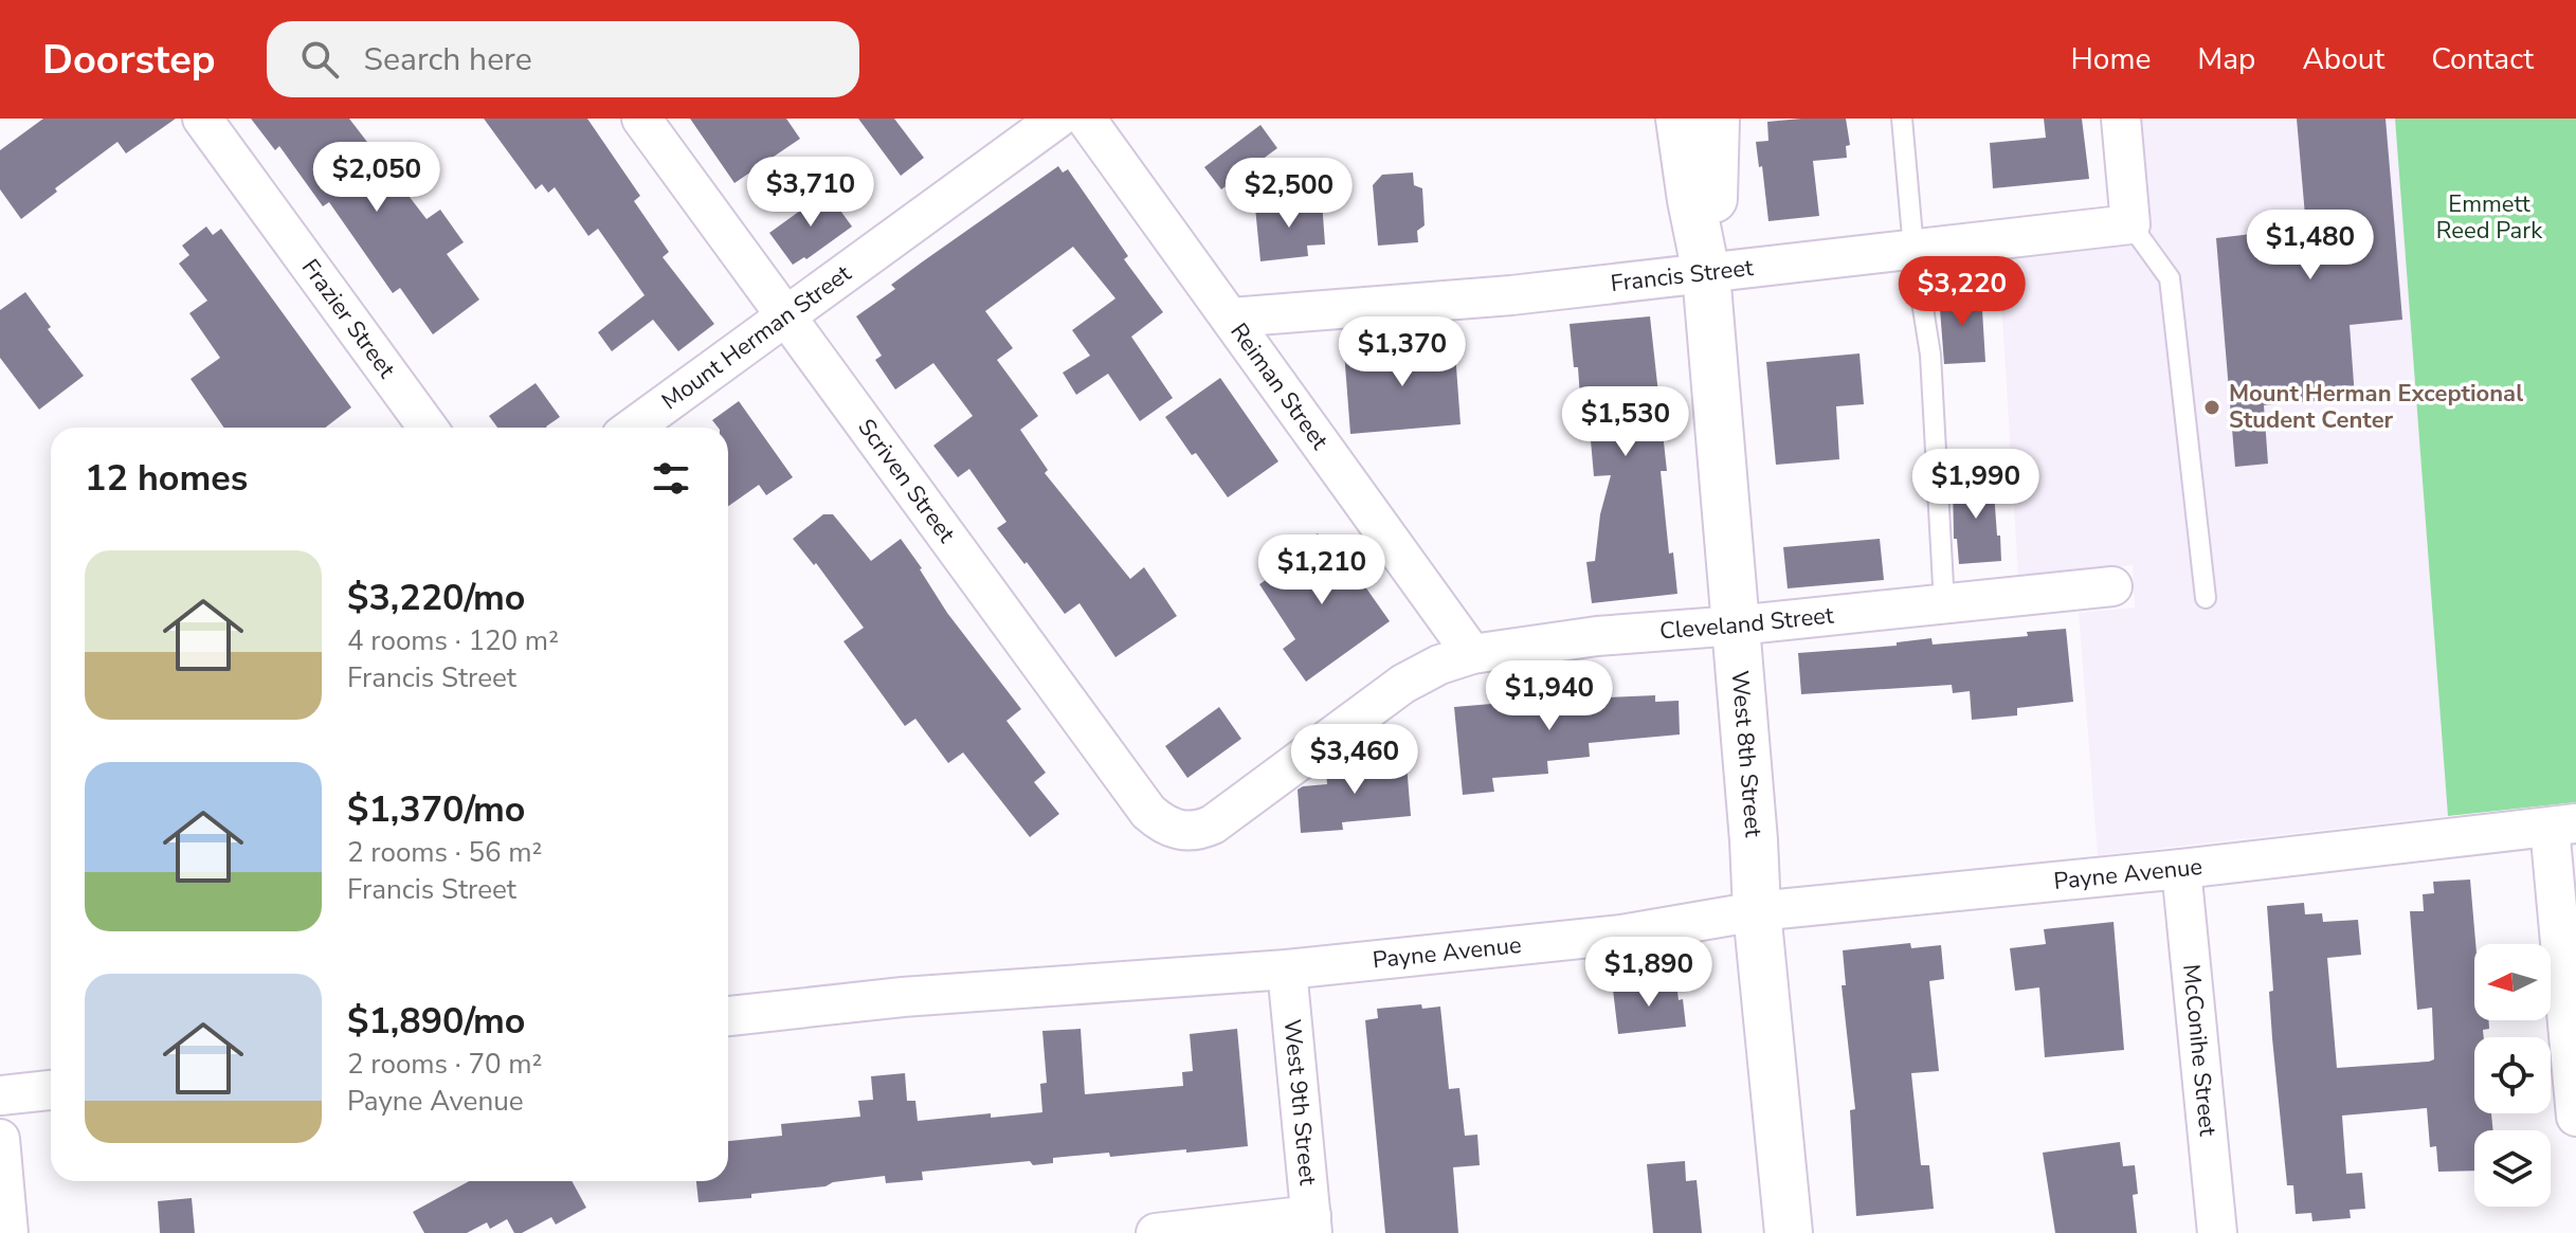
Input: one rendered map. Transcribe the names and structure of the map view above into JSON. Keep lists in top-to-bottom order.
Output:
{
  "streets": {
    "street": [
      "Francis Street",
      "Frazier Street",
      "Mount Herman Street",
      "Reiman Street",
      "Scriven Street",
      "Cleveland Street",
      "West 8th Street",
      "Payne Avenue",
      "McConihe Street",
      "West 9th Street"
    ]
  },
  "crossings": [
    ["Francis Street", "Reiman Street"],
    ["Francis Street", "West 8th Street"],
    ["Mount Herman Street", "Scriven Street"],
    ["Reiman Street", "Cleveland Street"],
    ["Scriven Street", "Cleveland Street"],
    ["Cleveland Street", "West 8th Street"],
    ["West 8th Street", "Payne Avenue"],
    ["Payne Avenue", "McConihe Street"],
    ["Payne Avenue", "West 9th Street"]
  ],
  "parks": ["Emmett Reed Park"],
  "places": ["Mount Herman Exceptional Student Center"],
  "north": "left",
  "page": {
    "header": "Doorstep",
    "search": "Search here",
    "nav": [
      "Home",
      "Map",
      "About",
      "Contact"
    ],
    "price": [
      "$2,050",
      "$3,710",
      "$2,500",
      "$1,480",
      "$3,220",
      "$1,370",
      "$1,530",
      "$1,990",
      "$1,210",
      "$1,940",
      "$3,460",
      "$1,890"
    ],
    "heading": "12 homes",
    "list": [
      {
        "name": "$3,220/mo",
        "note": "4 rooms · 120 m² · Francis Street"
      },
      {
        "name": "$1,370/mo",
        "note": "2 rooms · 56 m² · Francis Street"
      },
      {
        "name": "$1,890/mo",
        "note": "2 rooms · 70 m² · Payne Avenue"
      }
    ]
  }
}
